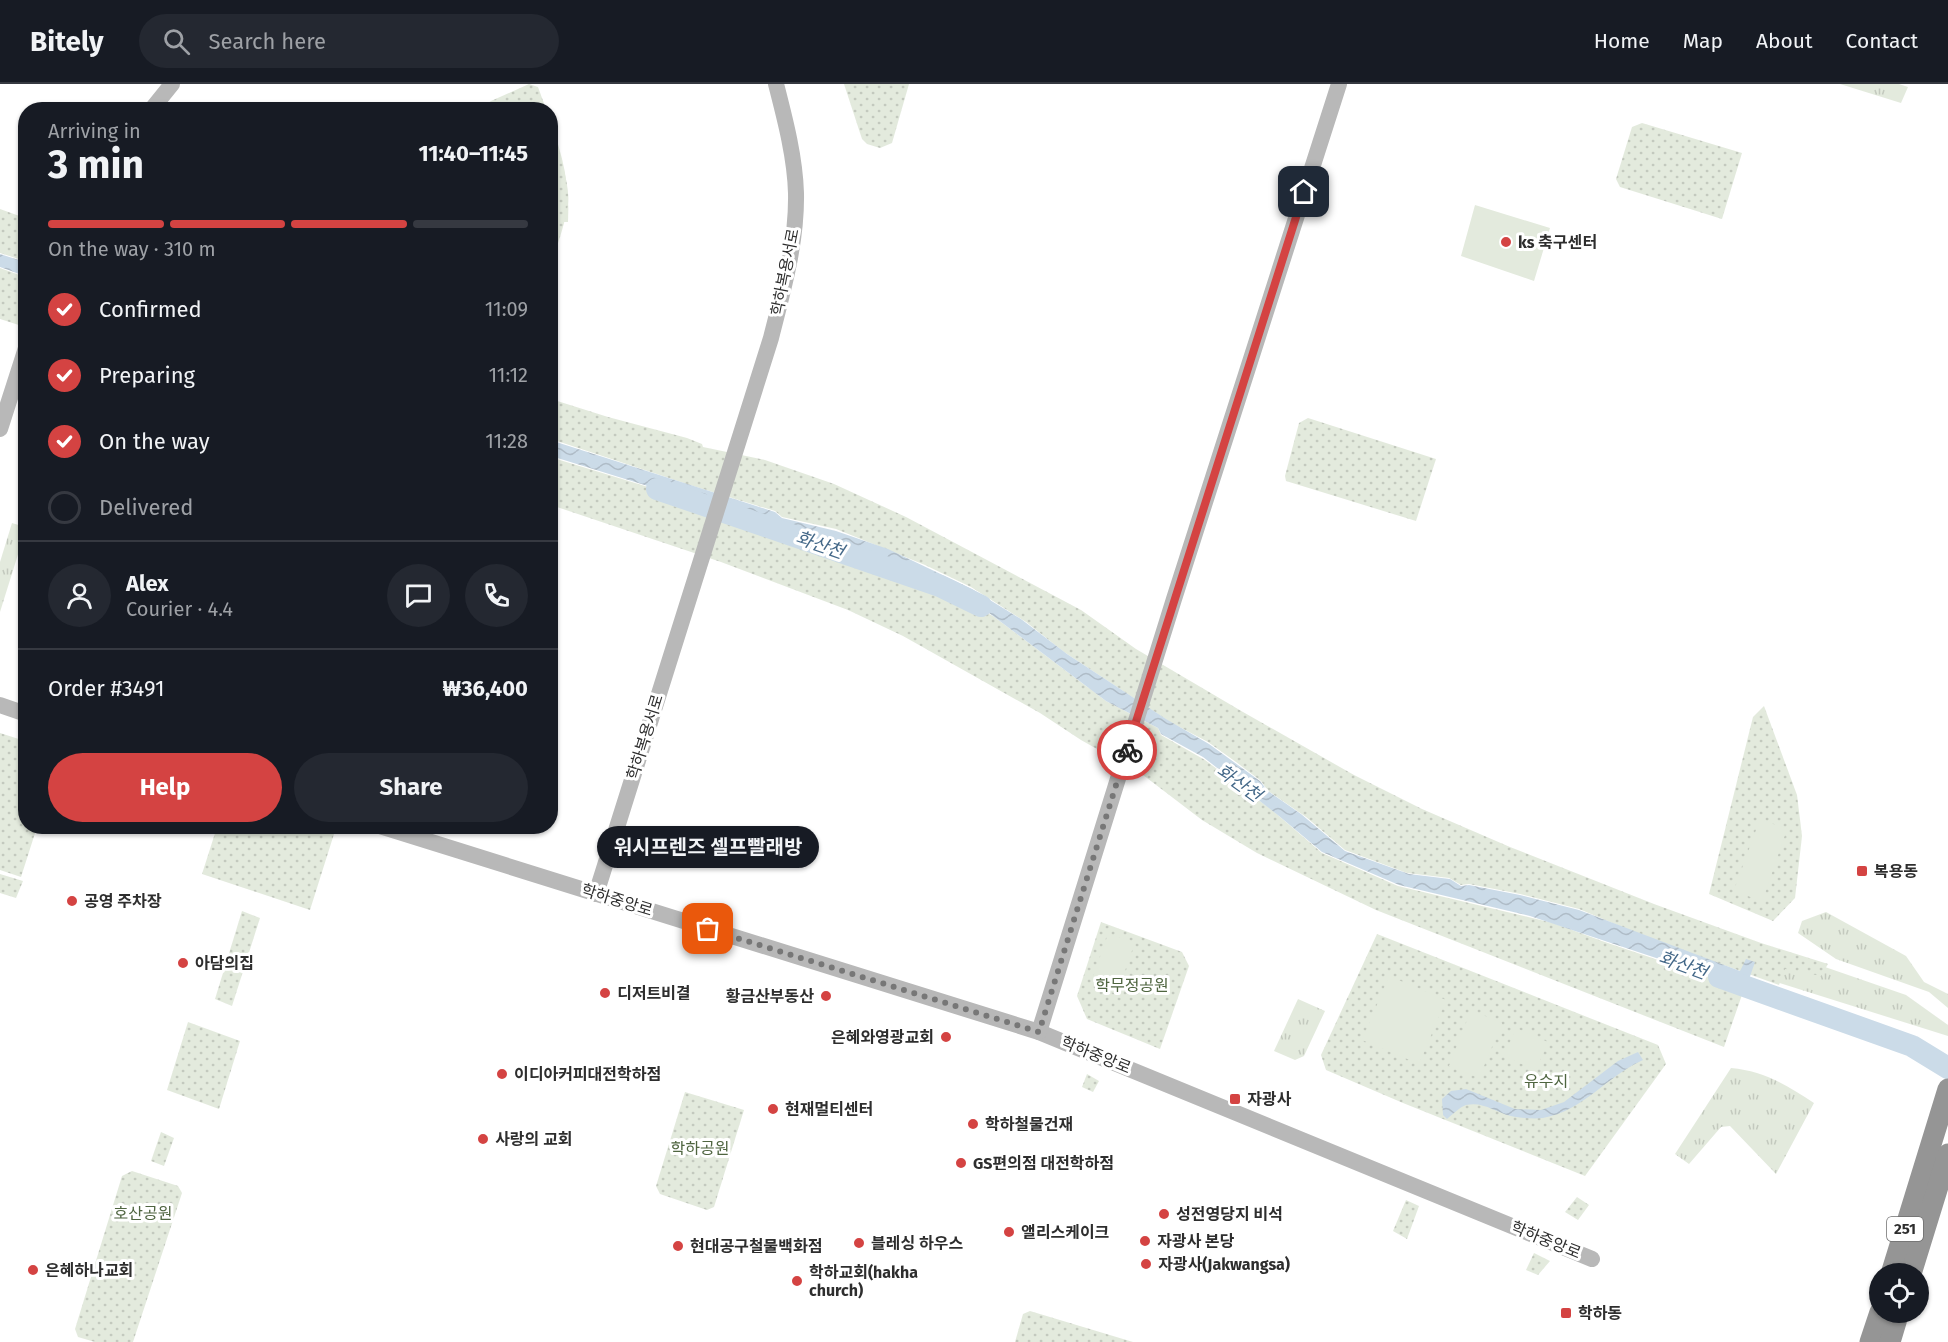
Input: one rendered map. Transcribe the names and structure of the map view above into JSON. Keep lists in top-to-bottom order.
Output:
{
  "streets": {
    "highway": ["251"],
    "street": ["학하복용서로", "학하중앙로"]
  },
  "crossings": [
    ["학하복용서로", "학하중앙로"]
  ],
  "water": ["화산천"],
  "parks": [
    "학무정공원",
    "유수지",
    "학하공원",
    "호산공원"
  ],
  "places": {
    "other": [
      "ks 축구센터",
      "공영 주차장",
      "워시프렌즈 셀프빨래방",
      "아담의집",
      "디저트비결",
      "황금산부동산",
      "은혜와영광교회",
      "이디아커피대전학하점",
      "현재멀티센터",
      "학하철물건재",
      "사랑의 교회",
      "GS편의점 대전학하점",
      "성전영당지 비석",
      "앨리스케이크",
      "자광사 본당",
      "블레싱 하우스",
      "현대공구철물백화점",
      "자광사(Jakwangsa)",
      "은혜하나교회",
      "학하교회(hakha church)"
    ],
    "transit": ["복용동", "자광사", "학하동"]
  },
  "page": {
    "header": "Bitely",
    "search": "Search here",
    "nav": [
      "Home",
      "Map",
      "About",
      "Contact"
    ],
    "heading": ["3 min", "Arriving in", "11:40–11:45"],
    "panel": [
      "Alex",
      "Courier · 4.4",
      "Order #3491",
      "₩36,400"
    ],
    "bar": "On the way · 310 m",
    "list": [
      ["Confirmed", "11:09"],
      ["Preparing", "11:12"],
      ["On the way", "11:28"],
      "Delivered"
    ],
    "buttons": ["Help", "Share"],
    "bubble": "워시프렌즈 셀프빨래방"
  }
}
